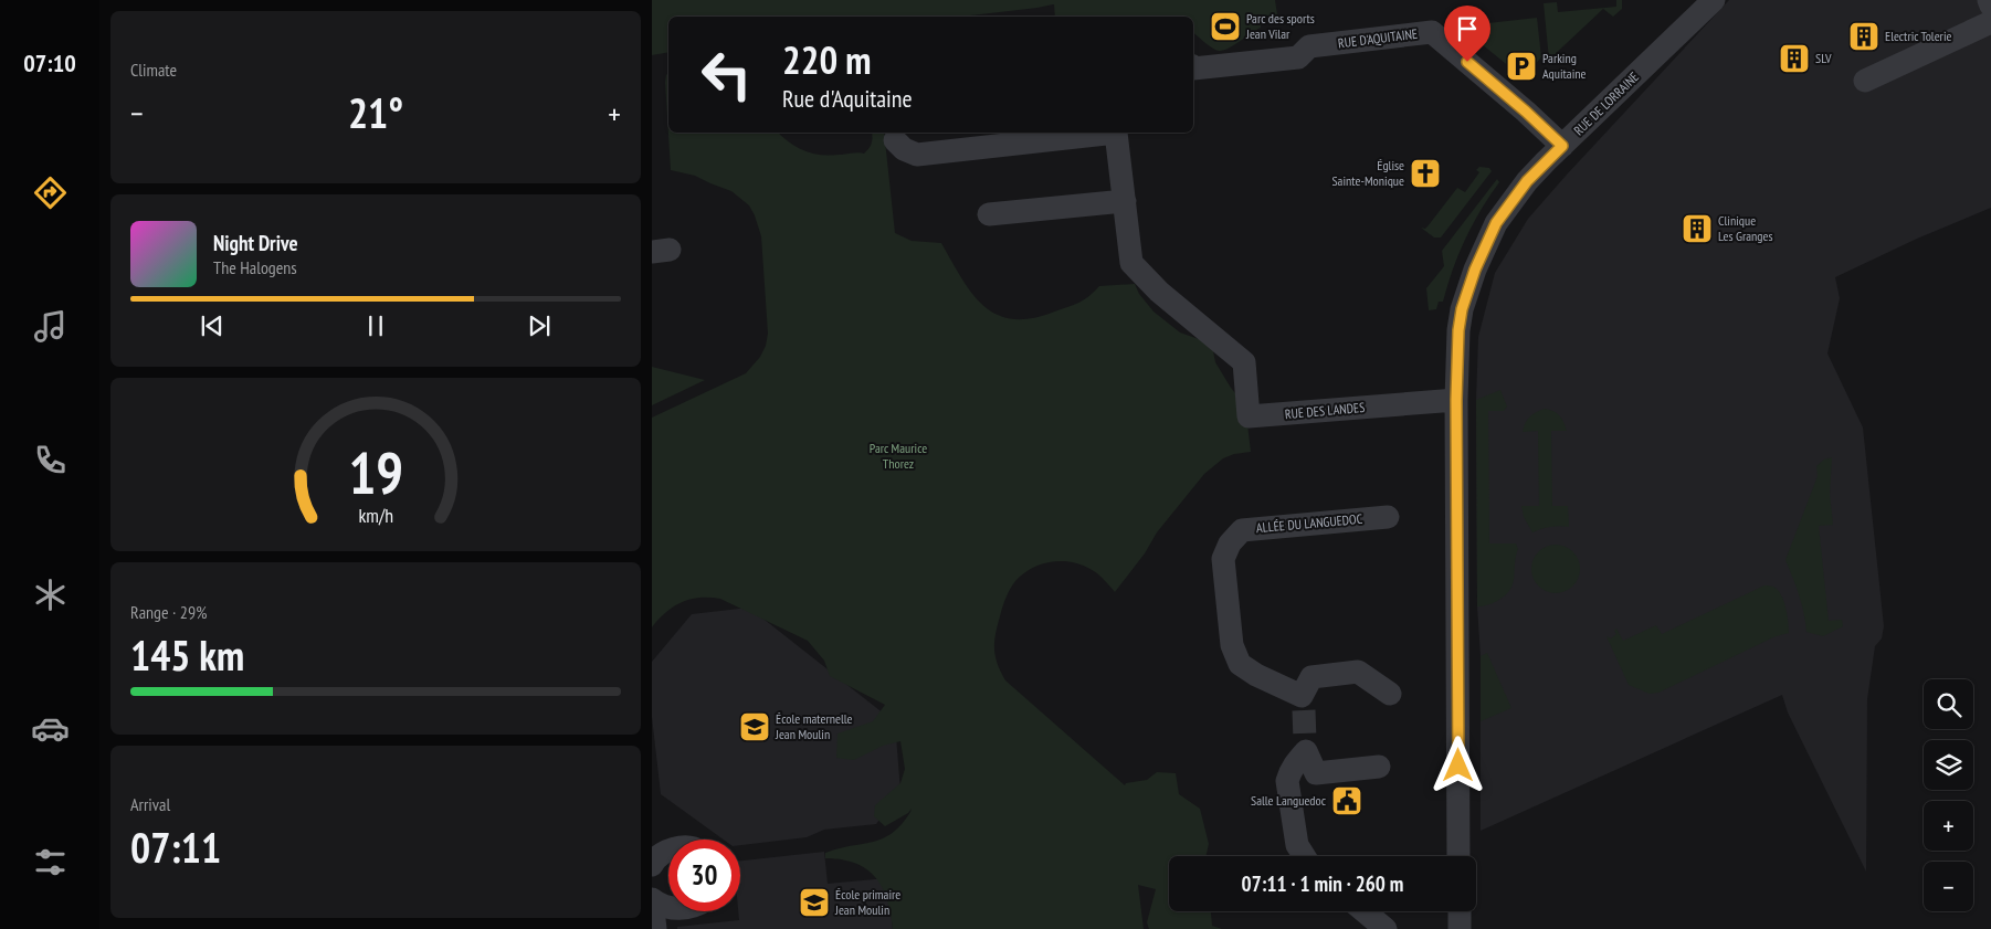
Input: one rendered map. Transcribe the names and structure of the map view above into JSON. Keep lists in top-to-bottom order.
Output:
{
  "streets": {
    "street": [
      "RUE D'AQUITAINE",
      "RUE DE LORRAINE",
      "RUE DES LANDES",
      "ALLÉE DU LANGUEDOC"
    ]
  },
  "crossings": [
    ["RUE D'AQUITAINE", "RUE DE LORRAINE"],
    ["RUE DE LORRAINE", "RUE DES LANDES"]
  ],
  "parks": ["Parc Maurice Thorez"],
  "places": {
    "sports": ["Parc des sports Jean Vilar"],
    "building": ["Electric Tolerie", "SLV", "Clinique Les Granges"],
    "parking": ["Parking Aquitaine"],
    "church": ["Église Sainte-Monique"],
    "school or university": ["École maternelle Jean Moulin", "École primaire Jean Moulin"],
    "public building": ["Salle Languedoc"]
  },
  "page": {
    "tabs": "07:10",
    "tile": [
      "Climate",
      ["Range · 29%", "145 km"],
      ["Arrival", "07:11"]
    ],
    "turn": ["220 m", "Rue d'Aquitaine"],
    "heat": ["−", "21°", "+"],
    "song": ["Night Drive", "The Halogens"],
    "map_buttons": ["+", "−"],
    "limit": "30",
    "trip": "07:11 · 1 min · 260 m",
    "gauge": ["19", "km/h"]
  }
}
